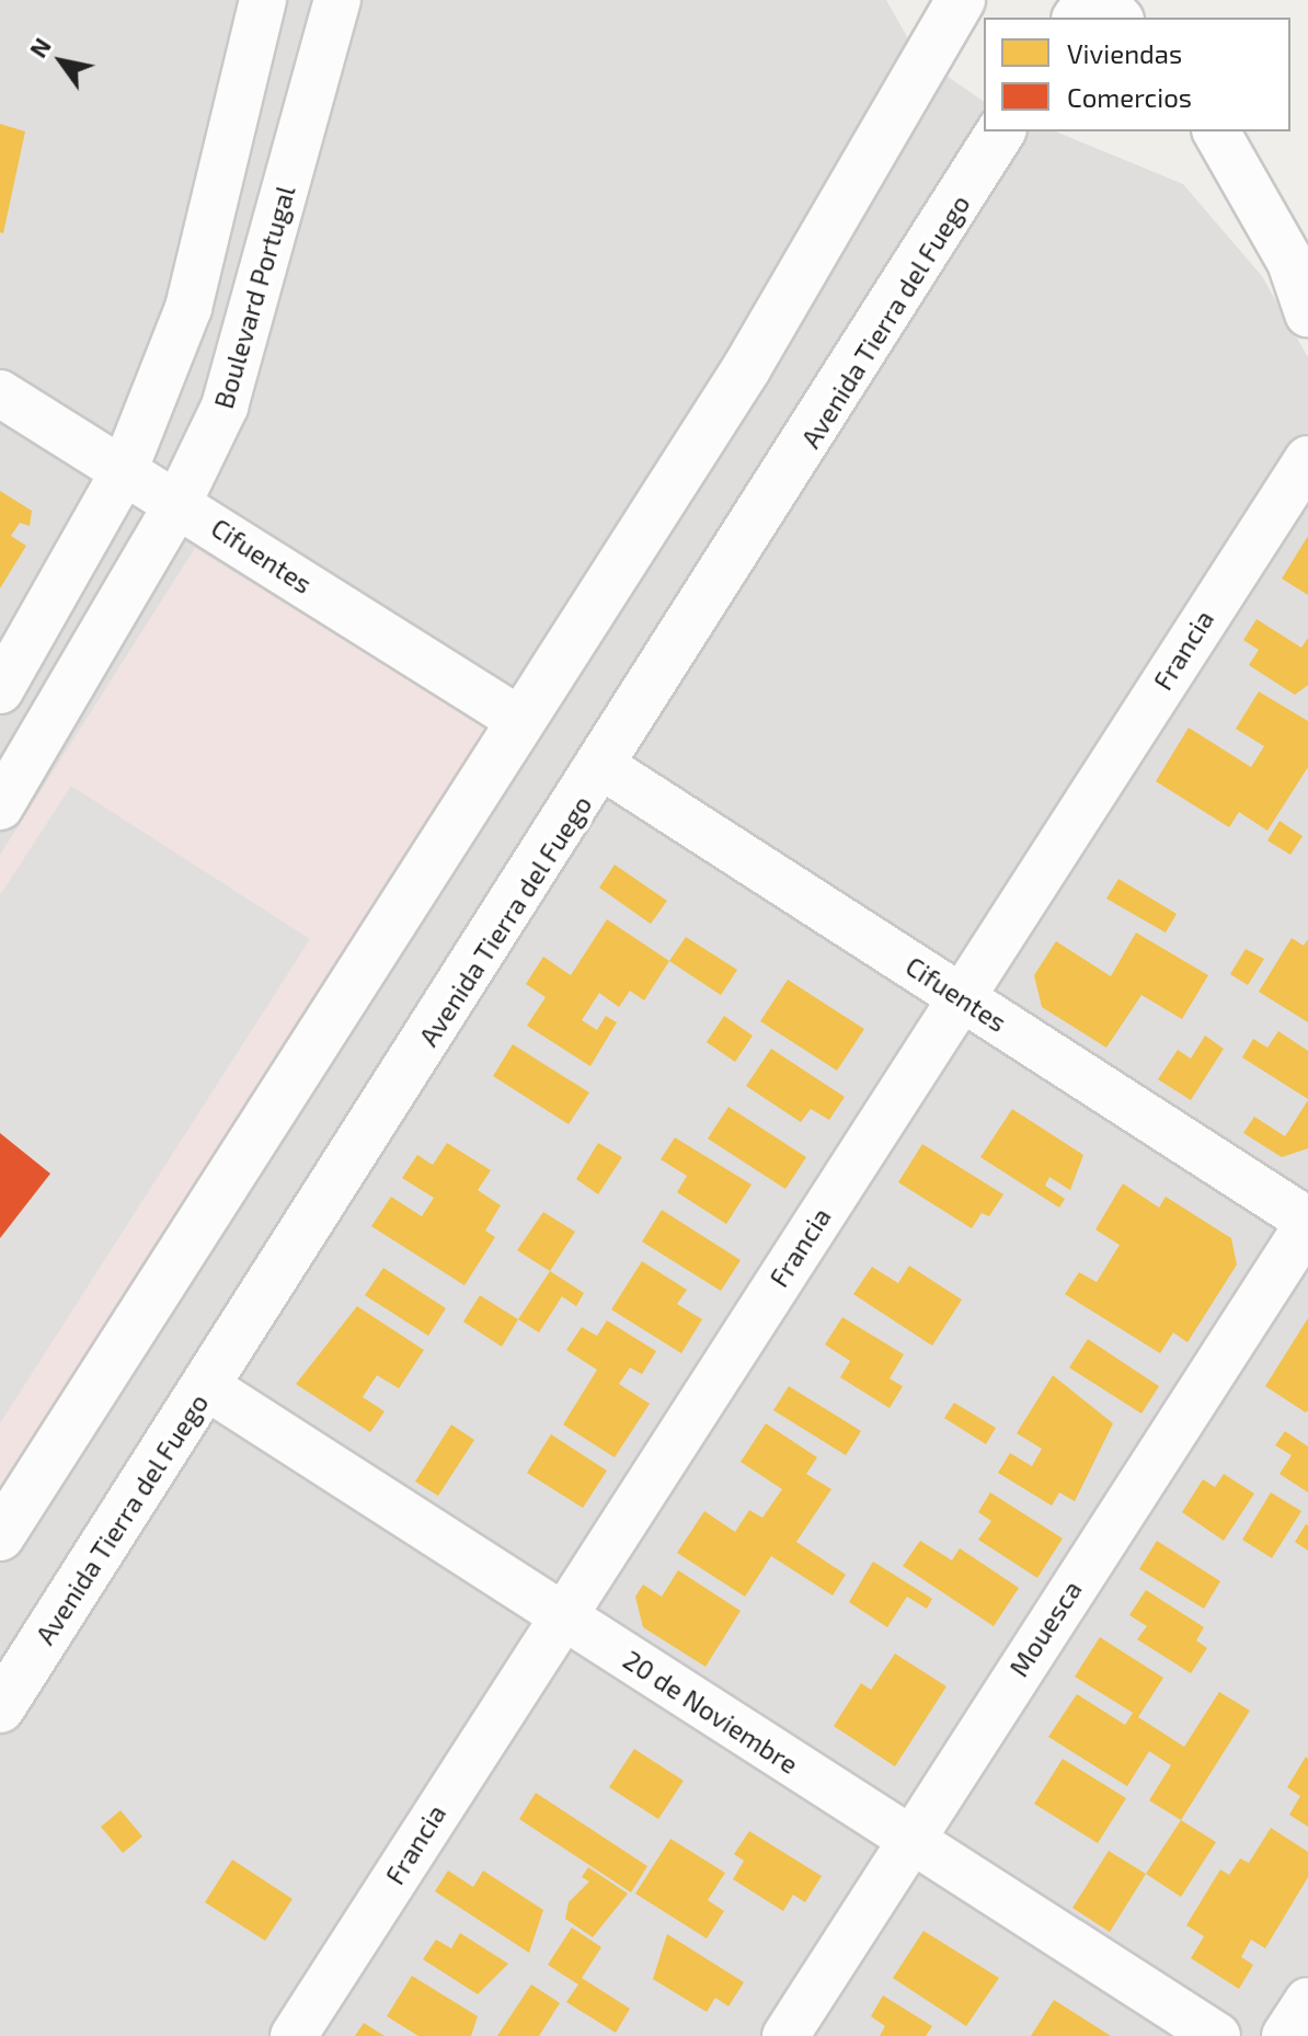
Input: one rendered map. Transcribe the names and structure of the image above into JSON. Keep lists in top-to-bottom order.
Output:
{
  "streets": {
    "street": [
      "Boulevard Portugal",
      "Avenida Tierra del Fuego",
      "Cifuentes",
      "Francia",
      "Mouesca",
      "20 de Noviembre"
    ]
  },
  "crossings": [
    ["Boulevard Portugal", "Cifuentes"],
    ["Avenida Tierra del Fuego", "Cifuentes"],
    ["Avenida Tierra del Fuego", "20 de Noviembre"],
    ["Cifuentes", "Francia"],
    ["Cifuentes", "Mouesca"],
    ["Francia", "20 de Noviembre"],
    ["Mouesca", "20 de Noviembre"]
  ],
  "legend": ["Viviendas", "Comercios"],
  "north": "top left"
}
